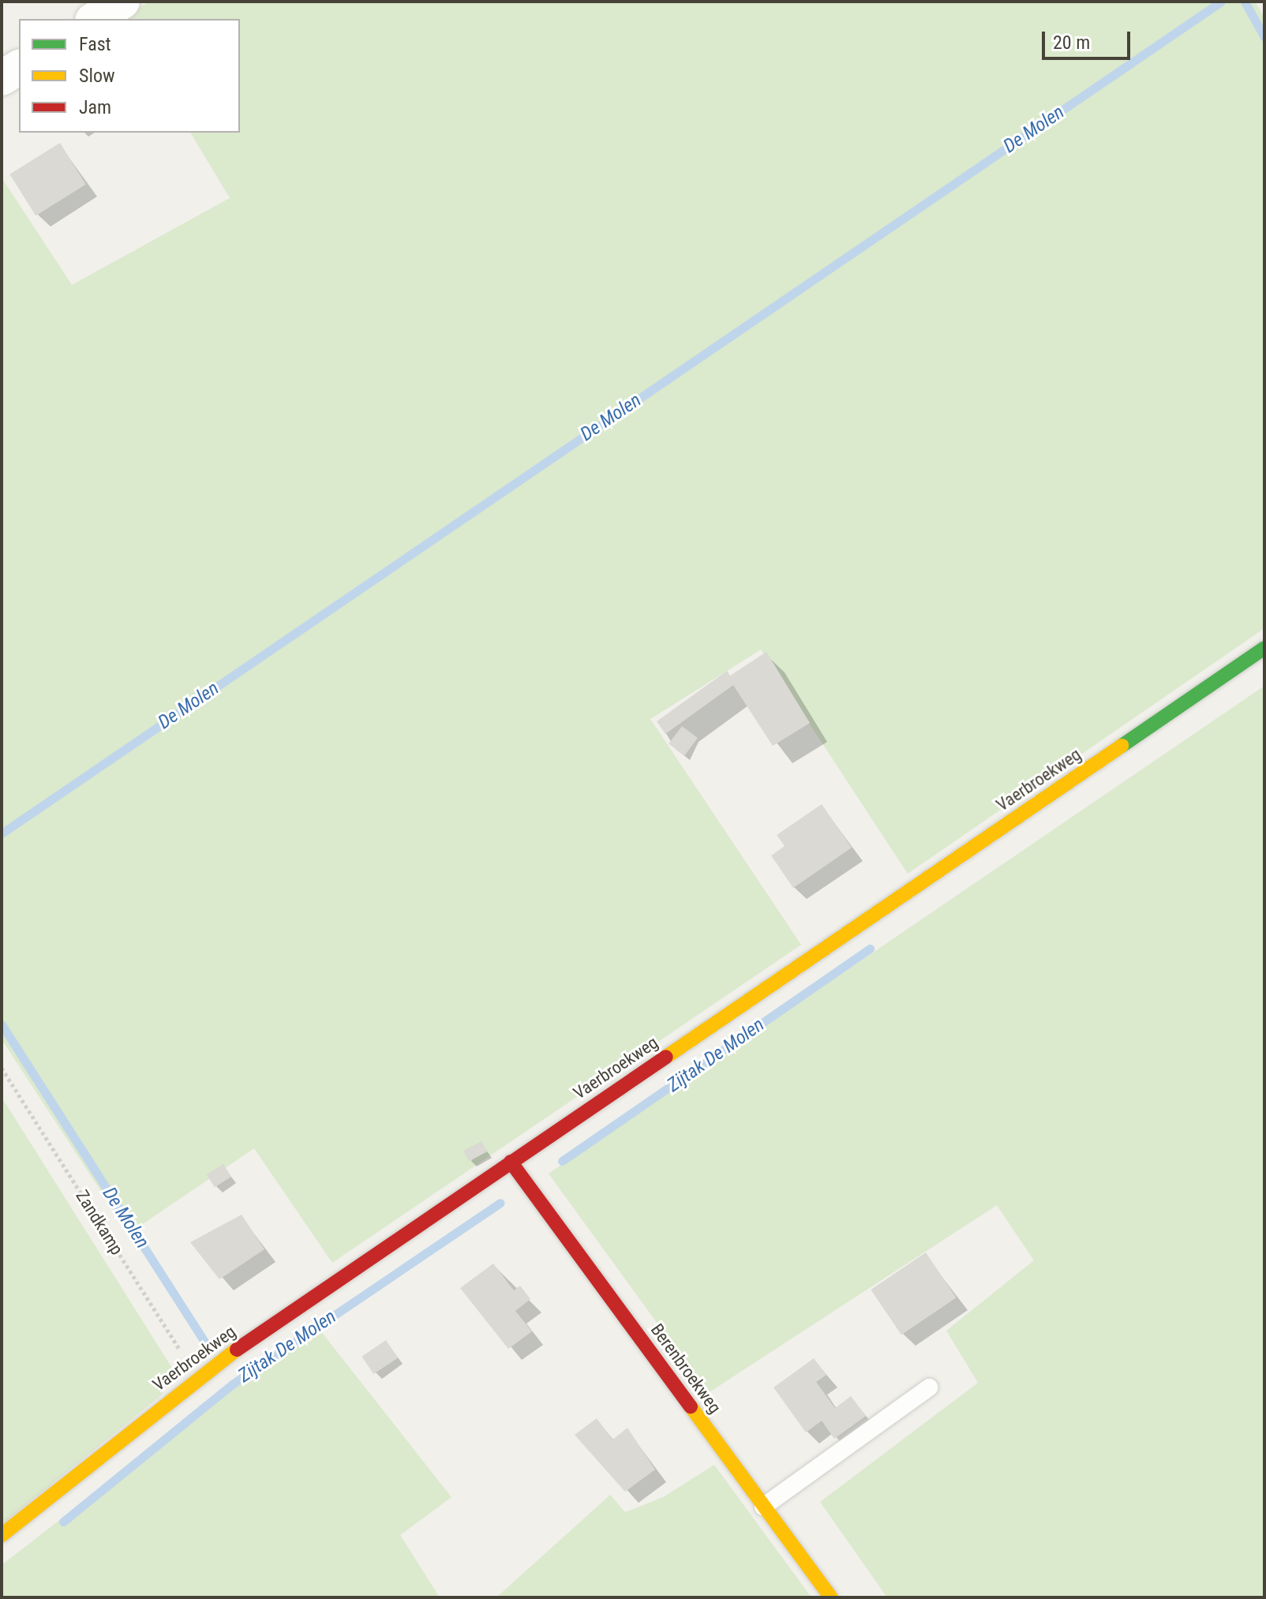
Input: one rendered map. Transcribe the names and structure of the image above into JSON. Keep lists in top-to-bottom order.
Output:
{
  "streets": {
    "street": ["Vaerbroekweg", "Berenbroekweg"],
    "path": ["Zandkamp"]
  },
  "crossings": [
    ["Vaerbroekweg", "Zandkamp"],
    ["Vaerbroekweg", "Berenbroekweg"]
  ],
  "water": ["De Molen", "Zijtak De Molen"],
  "legend": ["Fast", "Slow", "Jam"],
  "scale_bar": "20 m"
}
